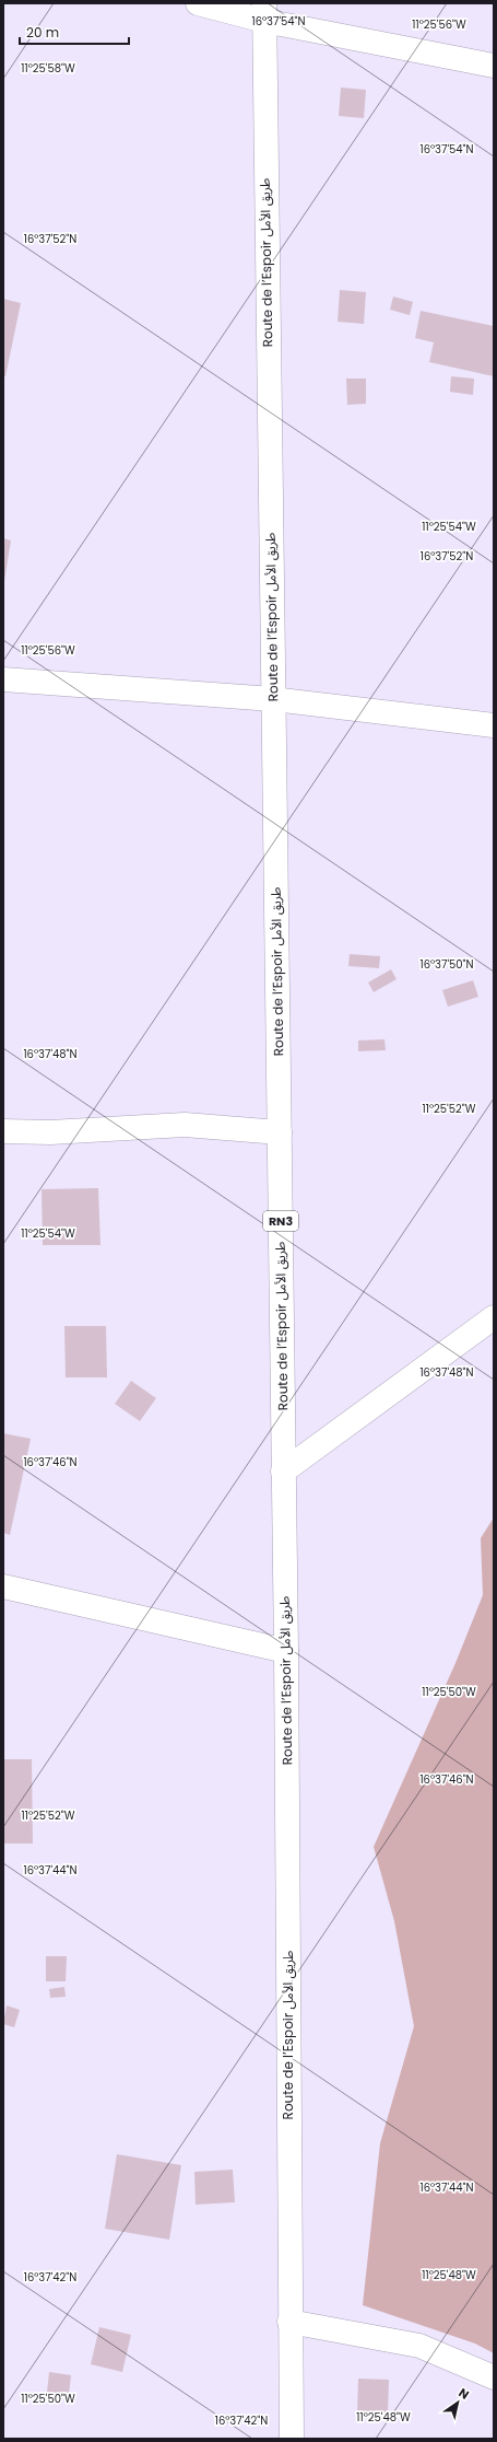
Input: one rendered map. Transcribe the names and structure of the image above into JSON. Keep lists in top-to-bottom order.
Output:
{
  "streets": {
    "main road": ["Route de l’Espoir طريق الأمل", "RN3"]
  },
  "scale_bar": "20 m",
  "north": "top right",
  "coordinates": [
    "16°37'54\"N",
    "11°25'56\"W",
    "11°25'58\"W",
    "16°37'52\"N",
    "11°25'54\"W",
    "16°37'50\"N",
    "16°37'48\"N",
    "11°25'52\"W",
    "16°37'46\"N",
    "11°25'50\"W",
    "16°37'44\"N",
    "11°25'48\"W",
    "16°37'42\"N"
  ]
}
